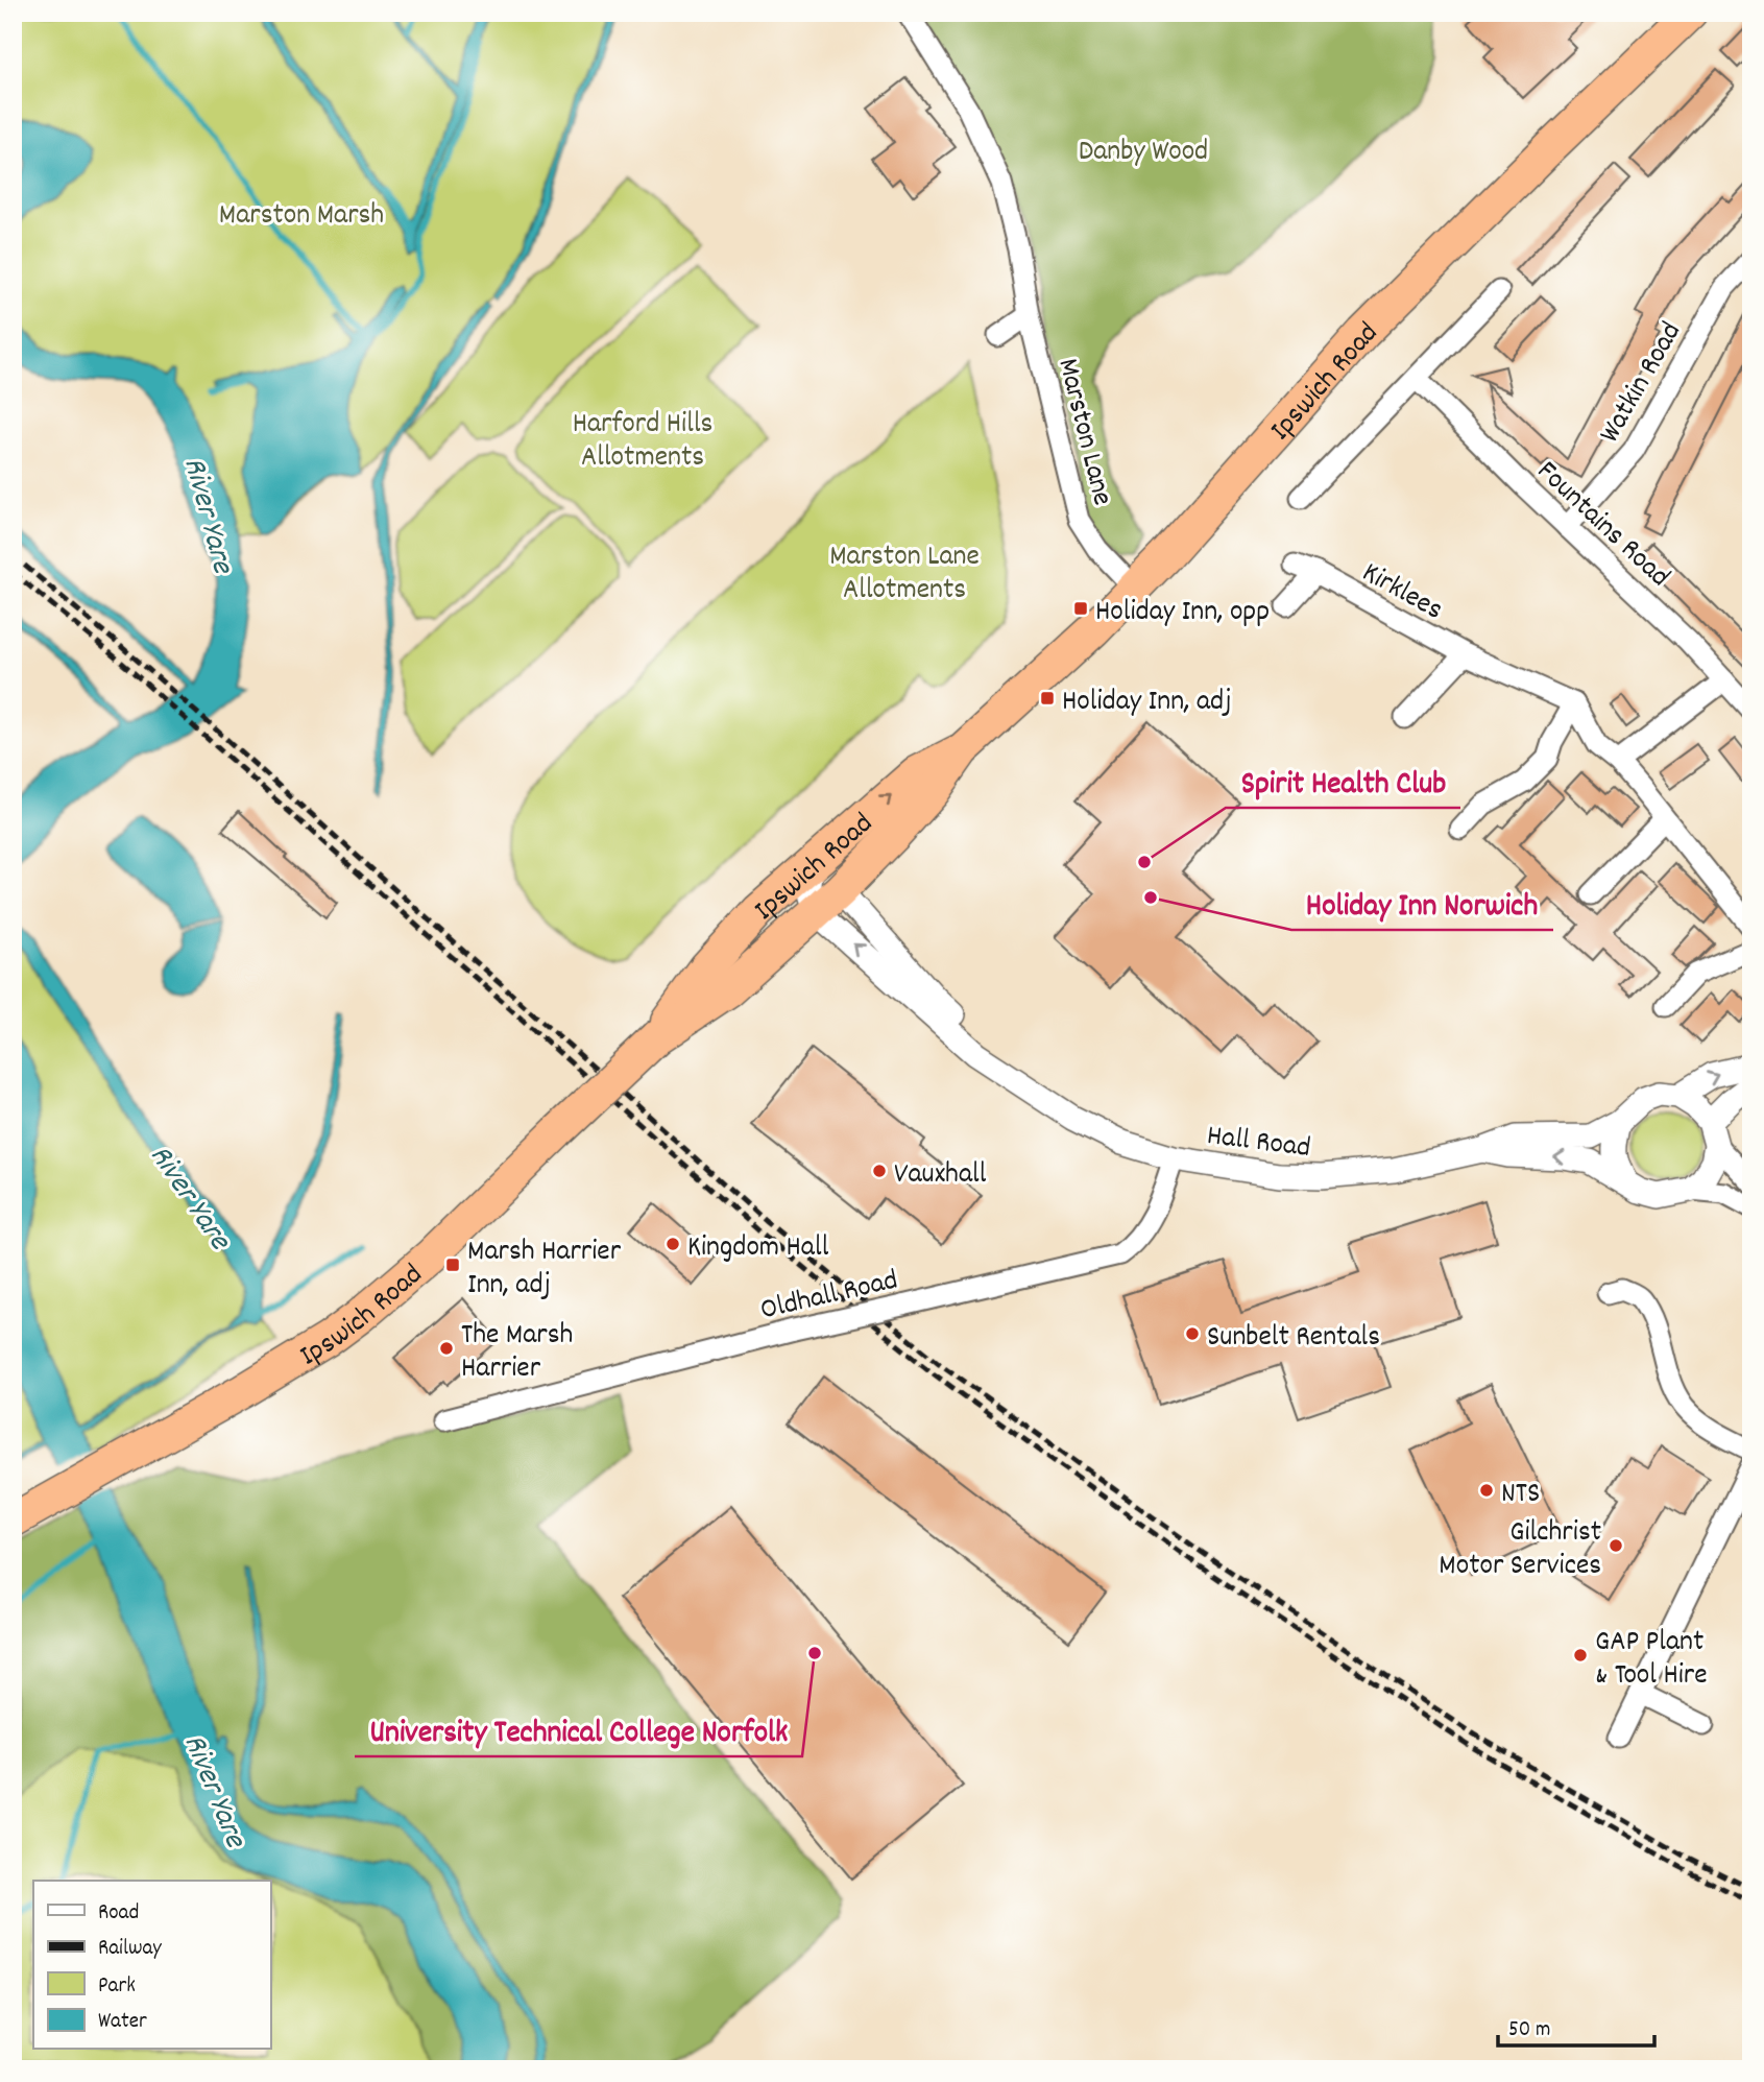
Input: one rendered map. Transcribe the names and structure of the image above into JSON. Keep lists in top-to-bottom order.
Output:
{
  "streets": {
    "highway": ["Ipswich Road"],
    "street": [
      "Watkin Road",
      "Marston Lane",
      "Fountains Road",
      "Kirklees",
      "Hall Road",
      "Oldhall Road"
    ]
  },
  "crossings": [
    ["Ipswich Road", "Marston Lane"],
    ["Ipswich Road", "Hall Road"],
    ["Watkin Road", "Fountains Road"],
    ["Hall Road", "Oldhall Road"]
  ],
  "water": ["River Yare"],
  "parks": [
    "Danby Wood",
    "Marston Marsh",
    "Harford Hills Allotments",
    "Marston Lane Allotments"
  ],
  "places": {
    "transit": ["Holiday Inn, opp", "Holiday Inn, adj", "Marsh Harrier Inn, adj"],
    "other": [
      "Spirit Health Club",
      "Holiday Inn Norwich",
      "Vauxhall",
      "Kingdom Hall",
      "Sunbelt Rentals",
      "The Marsh Harrier",
      "NTS",
      "Gilchrist Motor Services",
      "University Technical College Norfolk",
      "GAP Plant & Tool Hire"
    ]
  },
  "legend": [
    "Road",
    "Railway",
    "Park",
    "Water"
  ],
  "scale_bar": "50 m"
}
